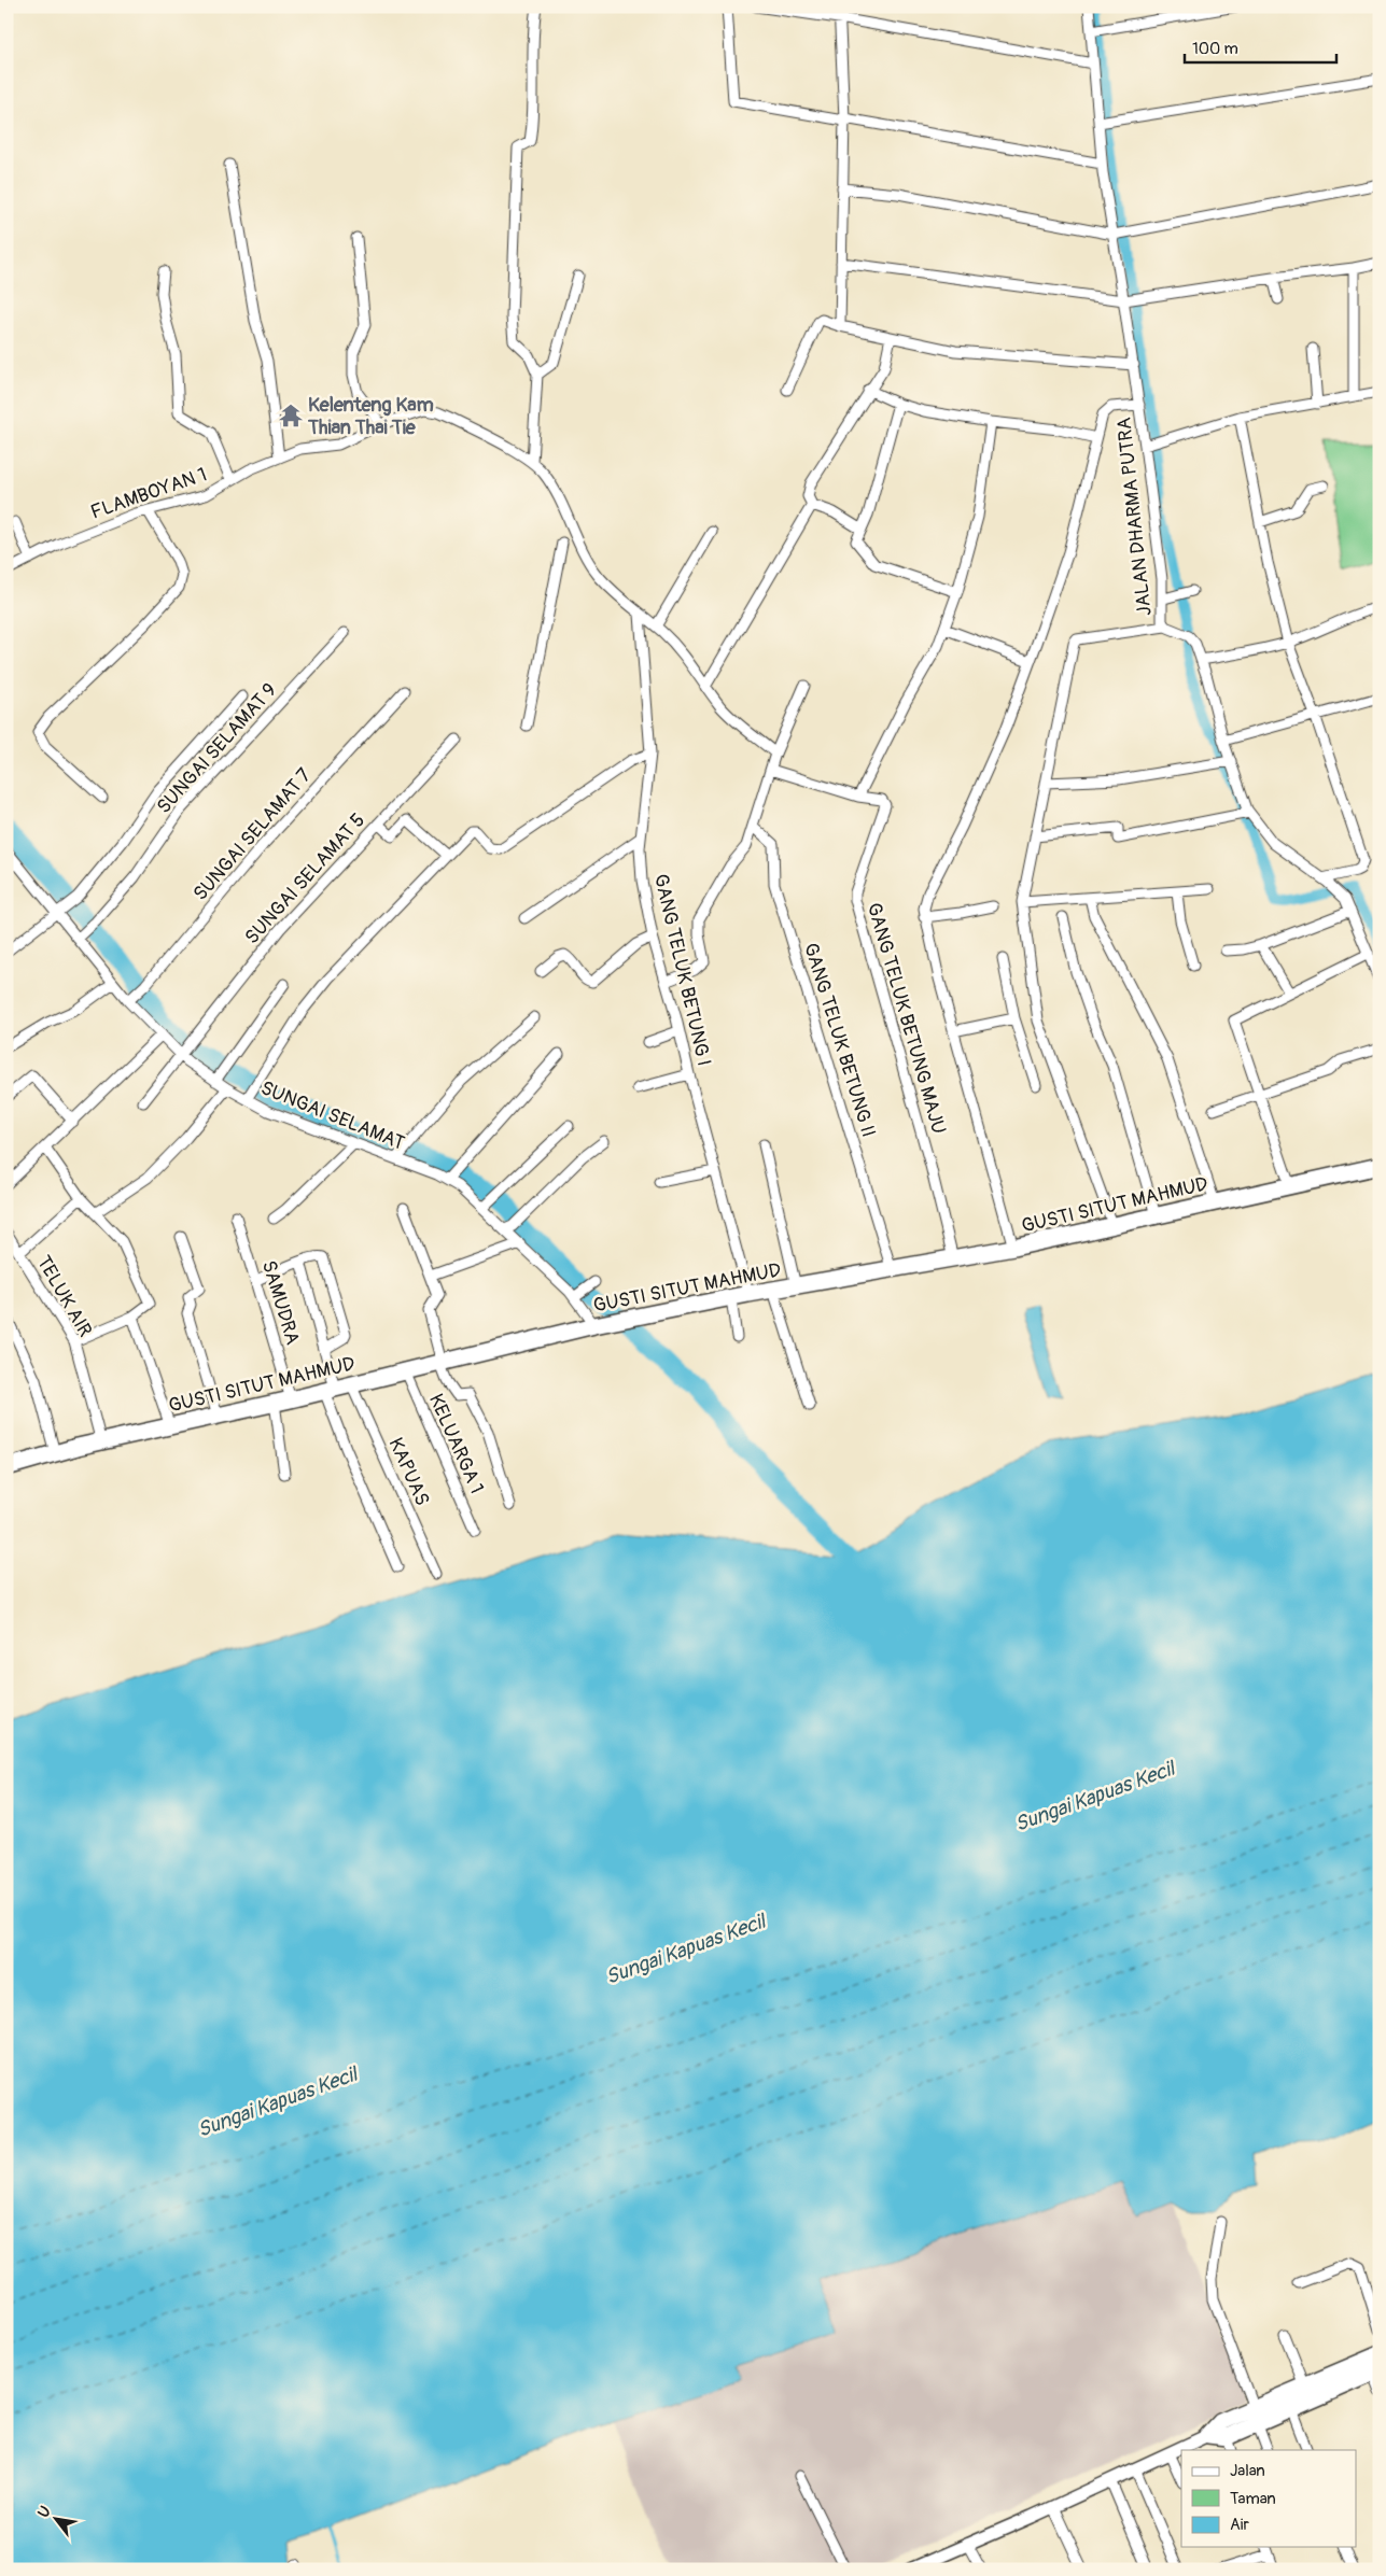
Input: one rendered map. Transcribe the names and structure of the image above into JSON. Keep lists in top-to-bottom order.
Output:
{
  "streets": {
    "highway": ["GUSTI SITUT MAHMUD"],
    "street": [
      "FLAMBOYAN 1",
      "JALAN DHARMA PUTRA",
      "SUNGAI SELAMAT 9",
      "SUNGAI SELAMAT 7",
      "SUNGAI SELAMAT 5",
      "GANG TELUK BETUNG I",
      "GANG TELUK BETUNG MAJU",
      "GANG TELUK BETUNG II",
      "SUNGAI SELAMAT",
      "TELUK AIR",
      "SAMUDRA",
      "KELUARGA 1",
      "KAPUAS"
    ]
  },
  "crossings": [
    ["SUNGAI SELAMAT 9", "SUNGAI SELAMAT"],
    ["SUNGAI SELAMAT 7", "SUNGAI SELAMAT"],
    ["SUNGAI SELAMAT 5", "SUNGAI SELAMAT"],
    ["GANG TELUK BETUNG I", "GUSTI SITUT MAHMUD"],
    ["GANG TELUK BETUNG MAJU", "GUSTI SITUT MAHMUD"],
    ["GANG TELUK BETUNG II", "GUSTI SITUT MAHMUD"],
    ["SUNGAI SELAMAT", "GUSTI SITUT MAHMUD"],
    ["GUSTI SITUT MAHMUD", "TELUK AIR"],
    ["GUSTI SITUT MAHMUD", "SAMUDRA"],
    ["GUSTI SITUT MAHMUD", "KELUARGA 1"],
    ["GUSTI SITUT MAHMUD", "KAPUAS"]
  ],
  "water": ["Sungai Kapuas Kecil"],
  "places": {
    "temple": ["Kelenteng Kam Thian Thai Tie"]
  },
  "legend": ["Jalan", "Taman", "Air"],
  "scale_bar": "100 m",
  "north": "top left"
}
